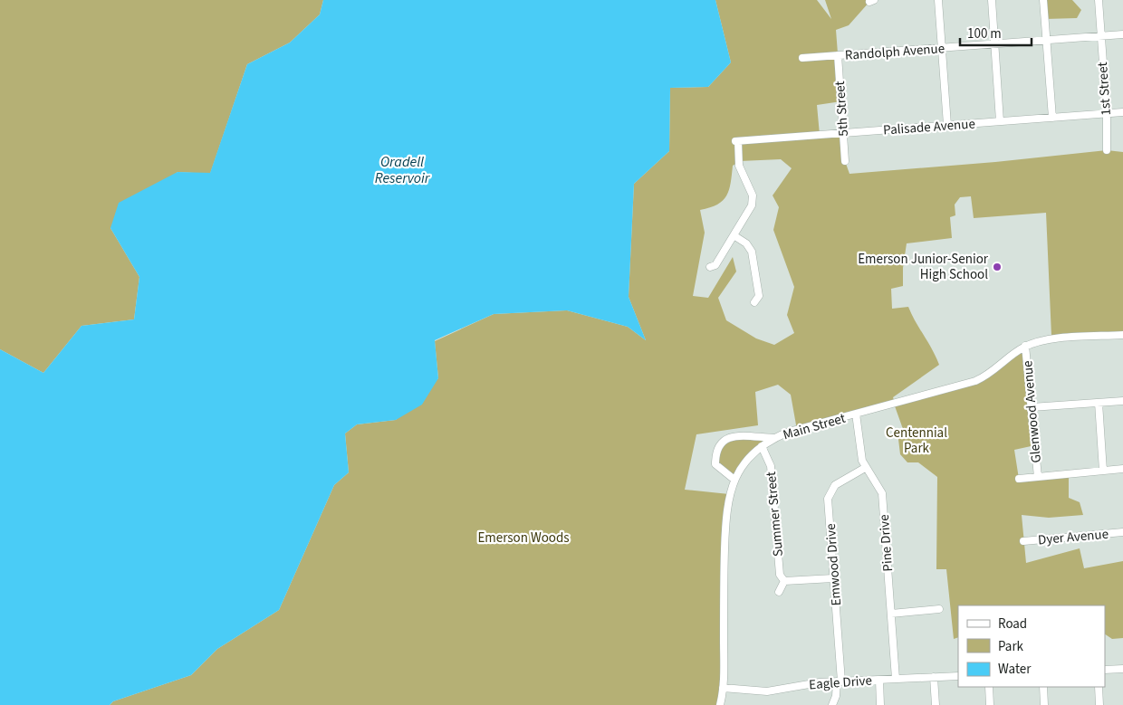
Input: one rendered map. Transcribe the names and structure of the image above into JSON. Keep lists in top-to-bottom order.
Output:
{
  "streets": {
    "street": [
      "Randolph Avenue",
      "1st Street",
      "5th Street",
      "Palisade Avenue",
      "Glenwood Avenue",
      "Main Street",
      "Summer Street",
      "Dyer Avenue",
      "Pine Drive",
      "Emwood Drive",
      "Eagle Drive"
    ]
  },
  "crossings": [
    ["Randolph Avenue", "1st Street"],
    ["Randolph Avenue", "5th Street"],
    ["1st Street", "Palisade Avenue"],
    ["5th Street", "Palisade Avenue"],
    ["Glenwood Avenue", "Main Street"],
    ["Main Street", "Summer Street"],
    ["Main Street", "Pine Drive"],
    ["Main Street", "Eagle Drive"],
    ["Pine Drive", "Emwood Drive"],
    ["Pine Drive", "Eagle Drive"],
    ["Emwood Drive", "Eagle Drive"]
  ],
  "water": ["Oradell Reservoir"],
  "parks": ["Centennial Park", "Emerson Woods"],
  "places": ["Emerson Junior-Senior High School"],
  "legend": ["Road", "Park", "Water"],
  "scale_bar": "100 m"
}
